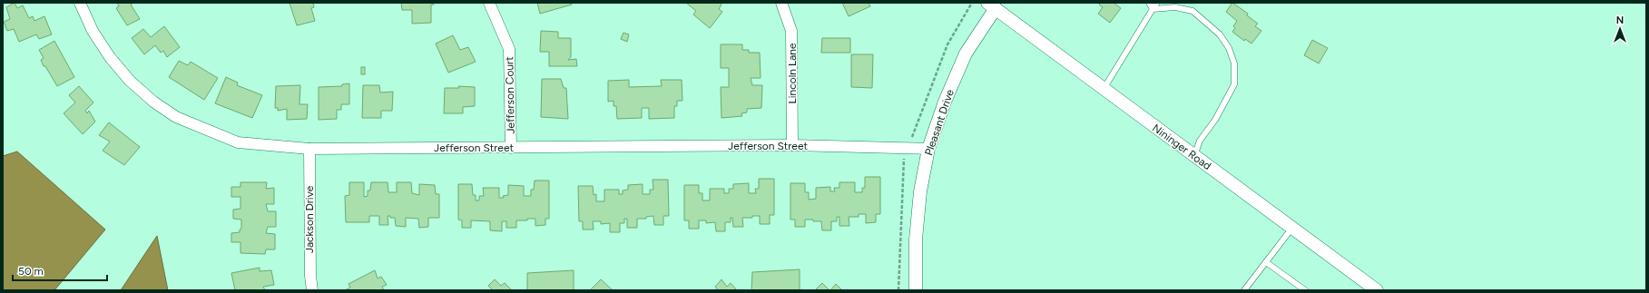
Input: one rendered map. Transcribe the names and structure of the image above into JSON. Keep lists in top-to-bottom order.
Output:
{
  "streets": {
    "street": [
      "Lincoln Lane",
      "Jefferson Court",
      "Pleasant Drive",
      "Jefferson Street",
      "Nininger Road",
      "Jackson Drive"
    ]
  },
  "crossings": [
    ["Lincoln Lane", "Jefferson Street"],
    ["Jefferson Court", "Jefferson Street"],
    ["Pleasant Drive", "Jefferson Street"],
    ["Pleasant Drive", "Nininger Road"],
    ["Jefferson Street", "Jackson Drive"]
  ],
  "scale_bar": "50 m",
  "north": "top"
}
